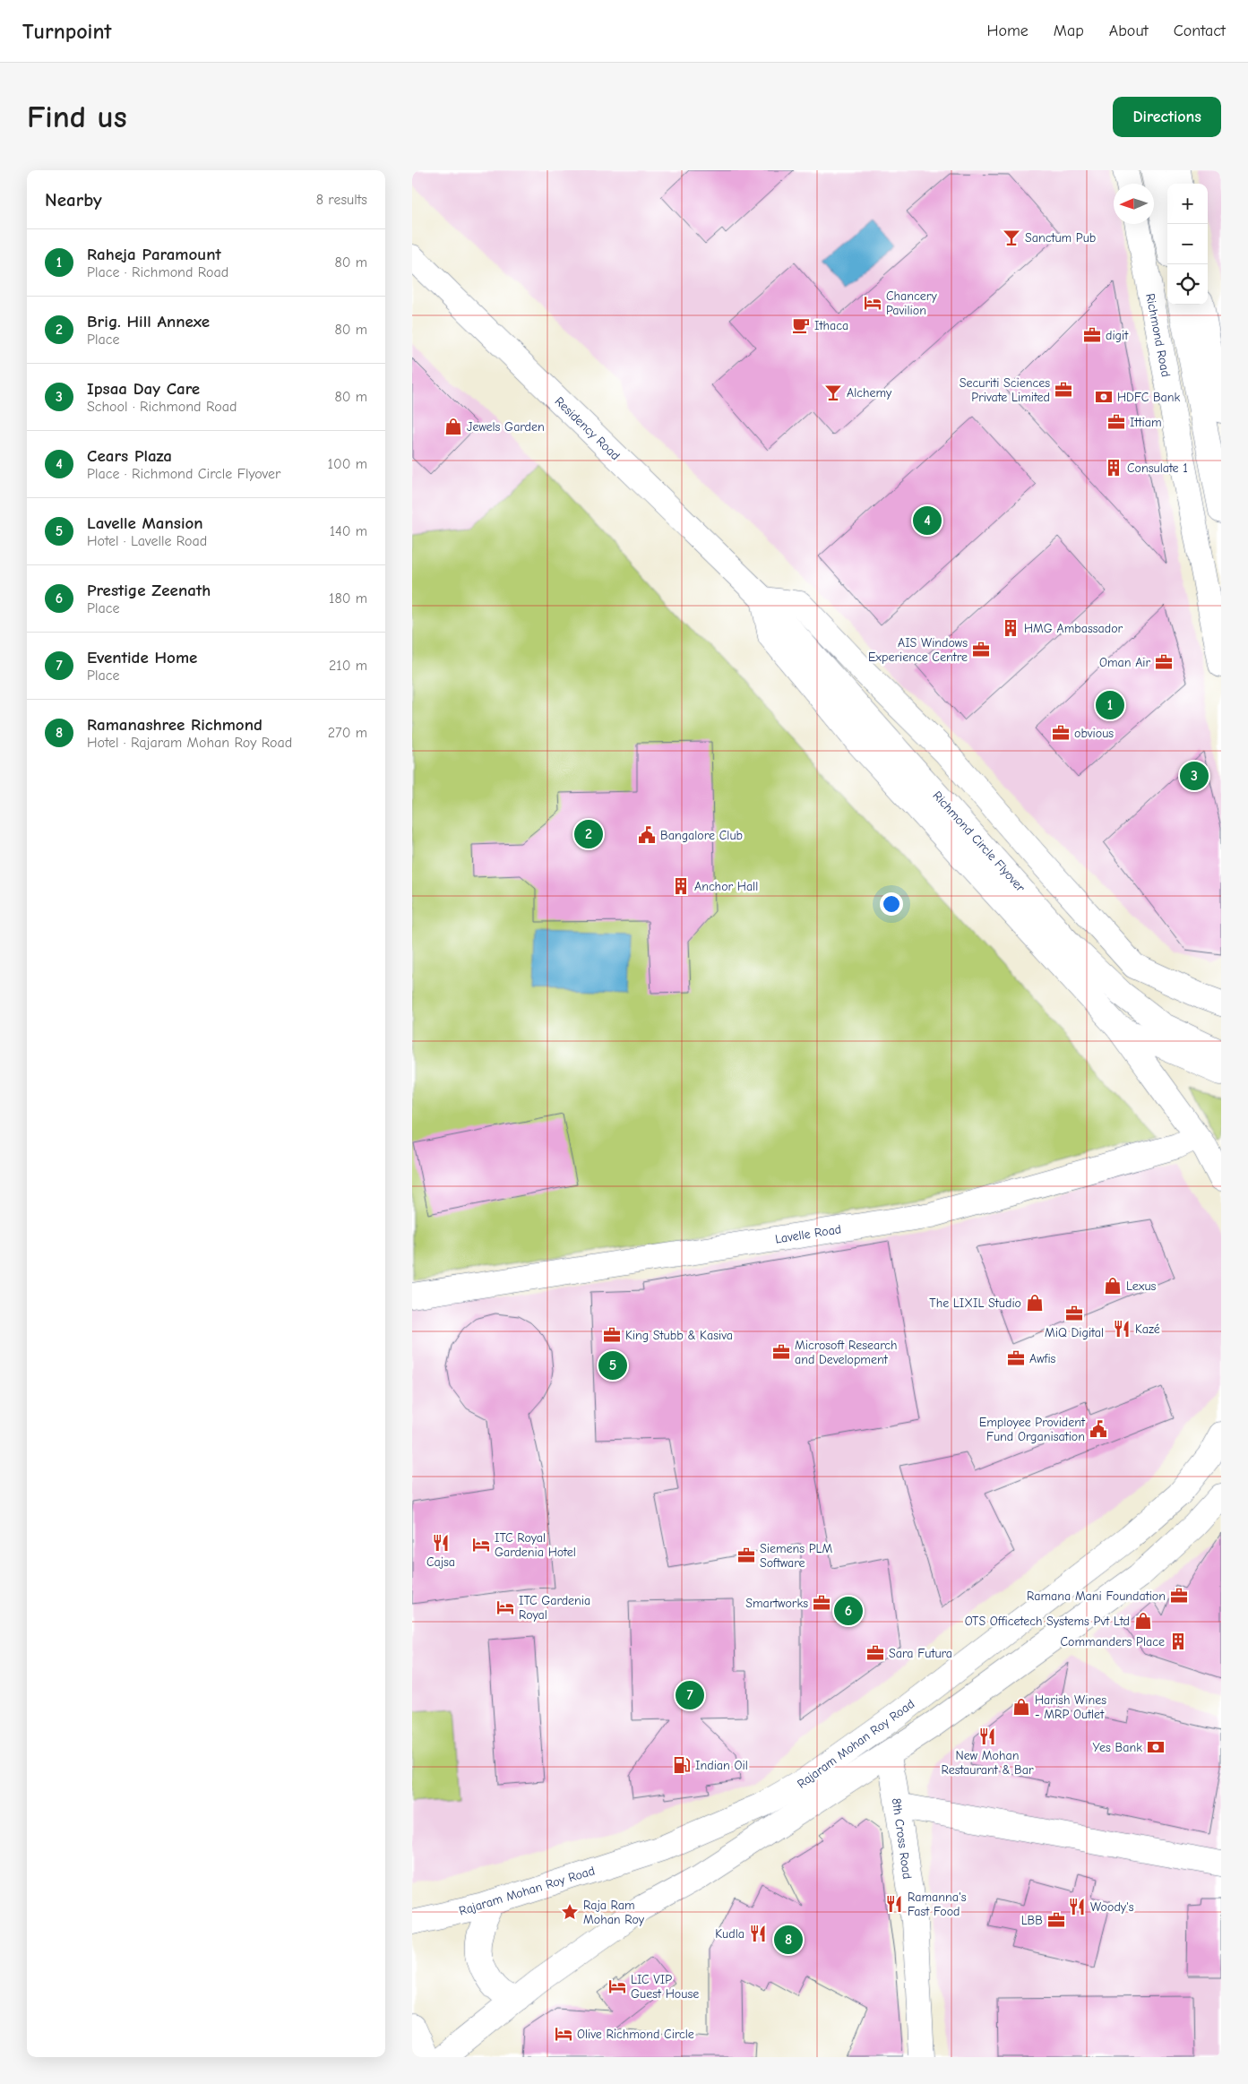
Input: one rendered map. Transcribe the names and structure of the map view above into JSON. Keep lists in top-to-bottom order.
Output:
{
  "streets": {
    "main road": [
      "Richmond Road",
      "Residency Road",
      "Richmond Circle Flyover",
      "Lavelle Road",
      "Rajaram Mohan Roy Road",
      "8th Cross Road"
    ]
  },
  "crossings": [
    ["Residency Road", "Richmond Circle Flyover"],
    ["Rajaram Mohan Roy Road", "8th Cross Road"]
  ],
  "places": {
    "bar": ["Sanctum Pub", "Alchemy"],
    "hotel": [
      "Chancery Pavilion",
      "ITC Royal Gardenia Hotel",
      "ITC Gardenia Royal",
      "LIC VIP Guest House",
      "Olive Richmond Circle"
    ],
    "cafe": ["Ithaca"],
    "office": [
      "digit",
      "Securiti Sciences Private Limited",
      "Ittiam",
      "AIS Windows Experience Centre",
      "Oman Air",
      "obvious",
      "MiQ Digital",
      "King Stubb & Kasiva",
      "Microsoft Research and Development",
      "Awfis",
      "Siemens PLM Software",
      "Ramana Mani Foundation",
      "Smartworks",
      "Sara Futura",
      "LBB"
    ],
    "bank": ["HDFC Bank", "Yes Bank"],
    "shop": [
      "Jewels Garden",
      "Lexus",
      "The LIXIL Studio",
      "OTS Officetech Systems Pvt Ltd",
      "Harish Wines - MRP Outlet"
    ],
    "building": [
      "Consulate 1",
      "HMG Ambassador",
      "Anchor Hall",
      "Commanders Place"
    ],
    "public building": ["Bangalore Club", "Employee Provident Fund Organisation"],
    "restaurant": [
      "Kazé",
      "Cajsa",
      "New Mohan Restaurant & Bar",
      "Ramanna's Fast Food",
      "Woody's",
      "Kudla"
    ],
    "fuel station": ["Indian Oil"],
    "place": ["Raja Ram Mohan Roy"]
  },
  "north": "left",
  "page": {
    "header": "Turnpoint",
    "nav": [
      "Home",
      "Map",
      "About",
      "Contact"
    ],
    "buttons": "Directions",
    "title": "Find us",
    "heading": ["Nearby", "8 results"],
    "map_buttons": ["+", "−"],
    "list": [
      {
        "mark": "1",
        "name": "Raheja Paramount",
        "note": "Place · Richmond Road",
        "value": "80 m"
      },
      {
        "mark": "2",
        "name": "Brig. Hill Annexe",
        "note": "Place",
        "value": "80 m"
      },
      {
        "mark": "3",
        "name": "Ipsaa Day Care",
        "note": "School · Richmond Road",
        "value": "80 m"
      },
      {
        "mark": "4",
        "name": "Cears Plaza",
        "note": "Place · Richmond Circle Flyover",
        "value": "100 m"
      },
      {
        "mark": "5",
        "name": "Lavelle Mansion",
        "note": "Hotel · Lavelle Road",
        "value": "140 m"
      },
      {
        "mark": "6",
        "name": "Prestige Zeenath",
        "note": "Place",
        "value": "180 m"
      },
      {
        "mark": "7",
        "name": "Eventide Home",
        "note": "Place",
        "value": "210 m"
      },
      {
        "mark": "8",
        "name": "Ramanashree Richmond",
        "note": "Hotel · Rajaram Mohan Roy Road",
        "value": "270 m"
      }
    ],
    "pins": [
      "4",
      "1",
      "3",
      "2",
      "5",
      "6",
      "7",
      "8"
    ]
  }
}
